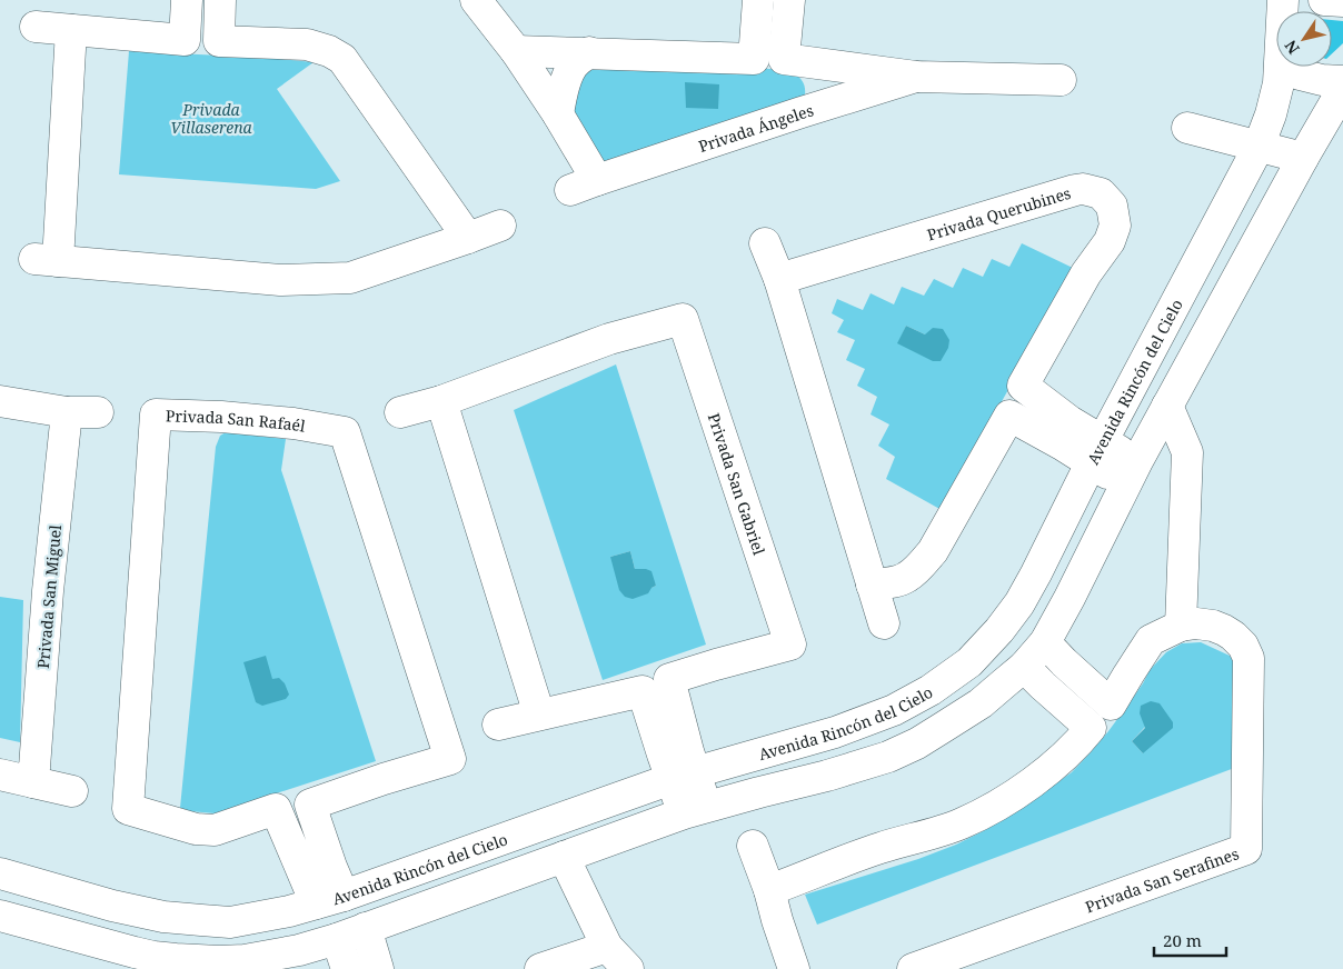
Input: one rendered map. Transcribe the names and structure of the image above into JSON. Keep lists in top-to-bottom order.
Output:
{
  "streets": {
    "street": [
      "Privada Ángeles",
      "Privada Querubines",
      "Avenida Rincón del Cielo",
      "Privada San Rafaél",
      "Privada San Gabriel",
      "Privada San Miguel",
      "Privada San Serafines"
    ]
  },
  "crossings": [
    ["Privada Querubines", "Avenida Rincón del Cielo"],
    ["Avenida Rincón del Cielo", "Privada San Rafaél"],
    ["Avenida Rincón del Cielo", "Privada San Gabriel"]
  ],
  "parks": ["Privada Villaserena"],
  "scale_bar": "20 m",
  "north": "bottom left"
}
